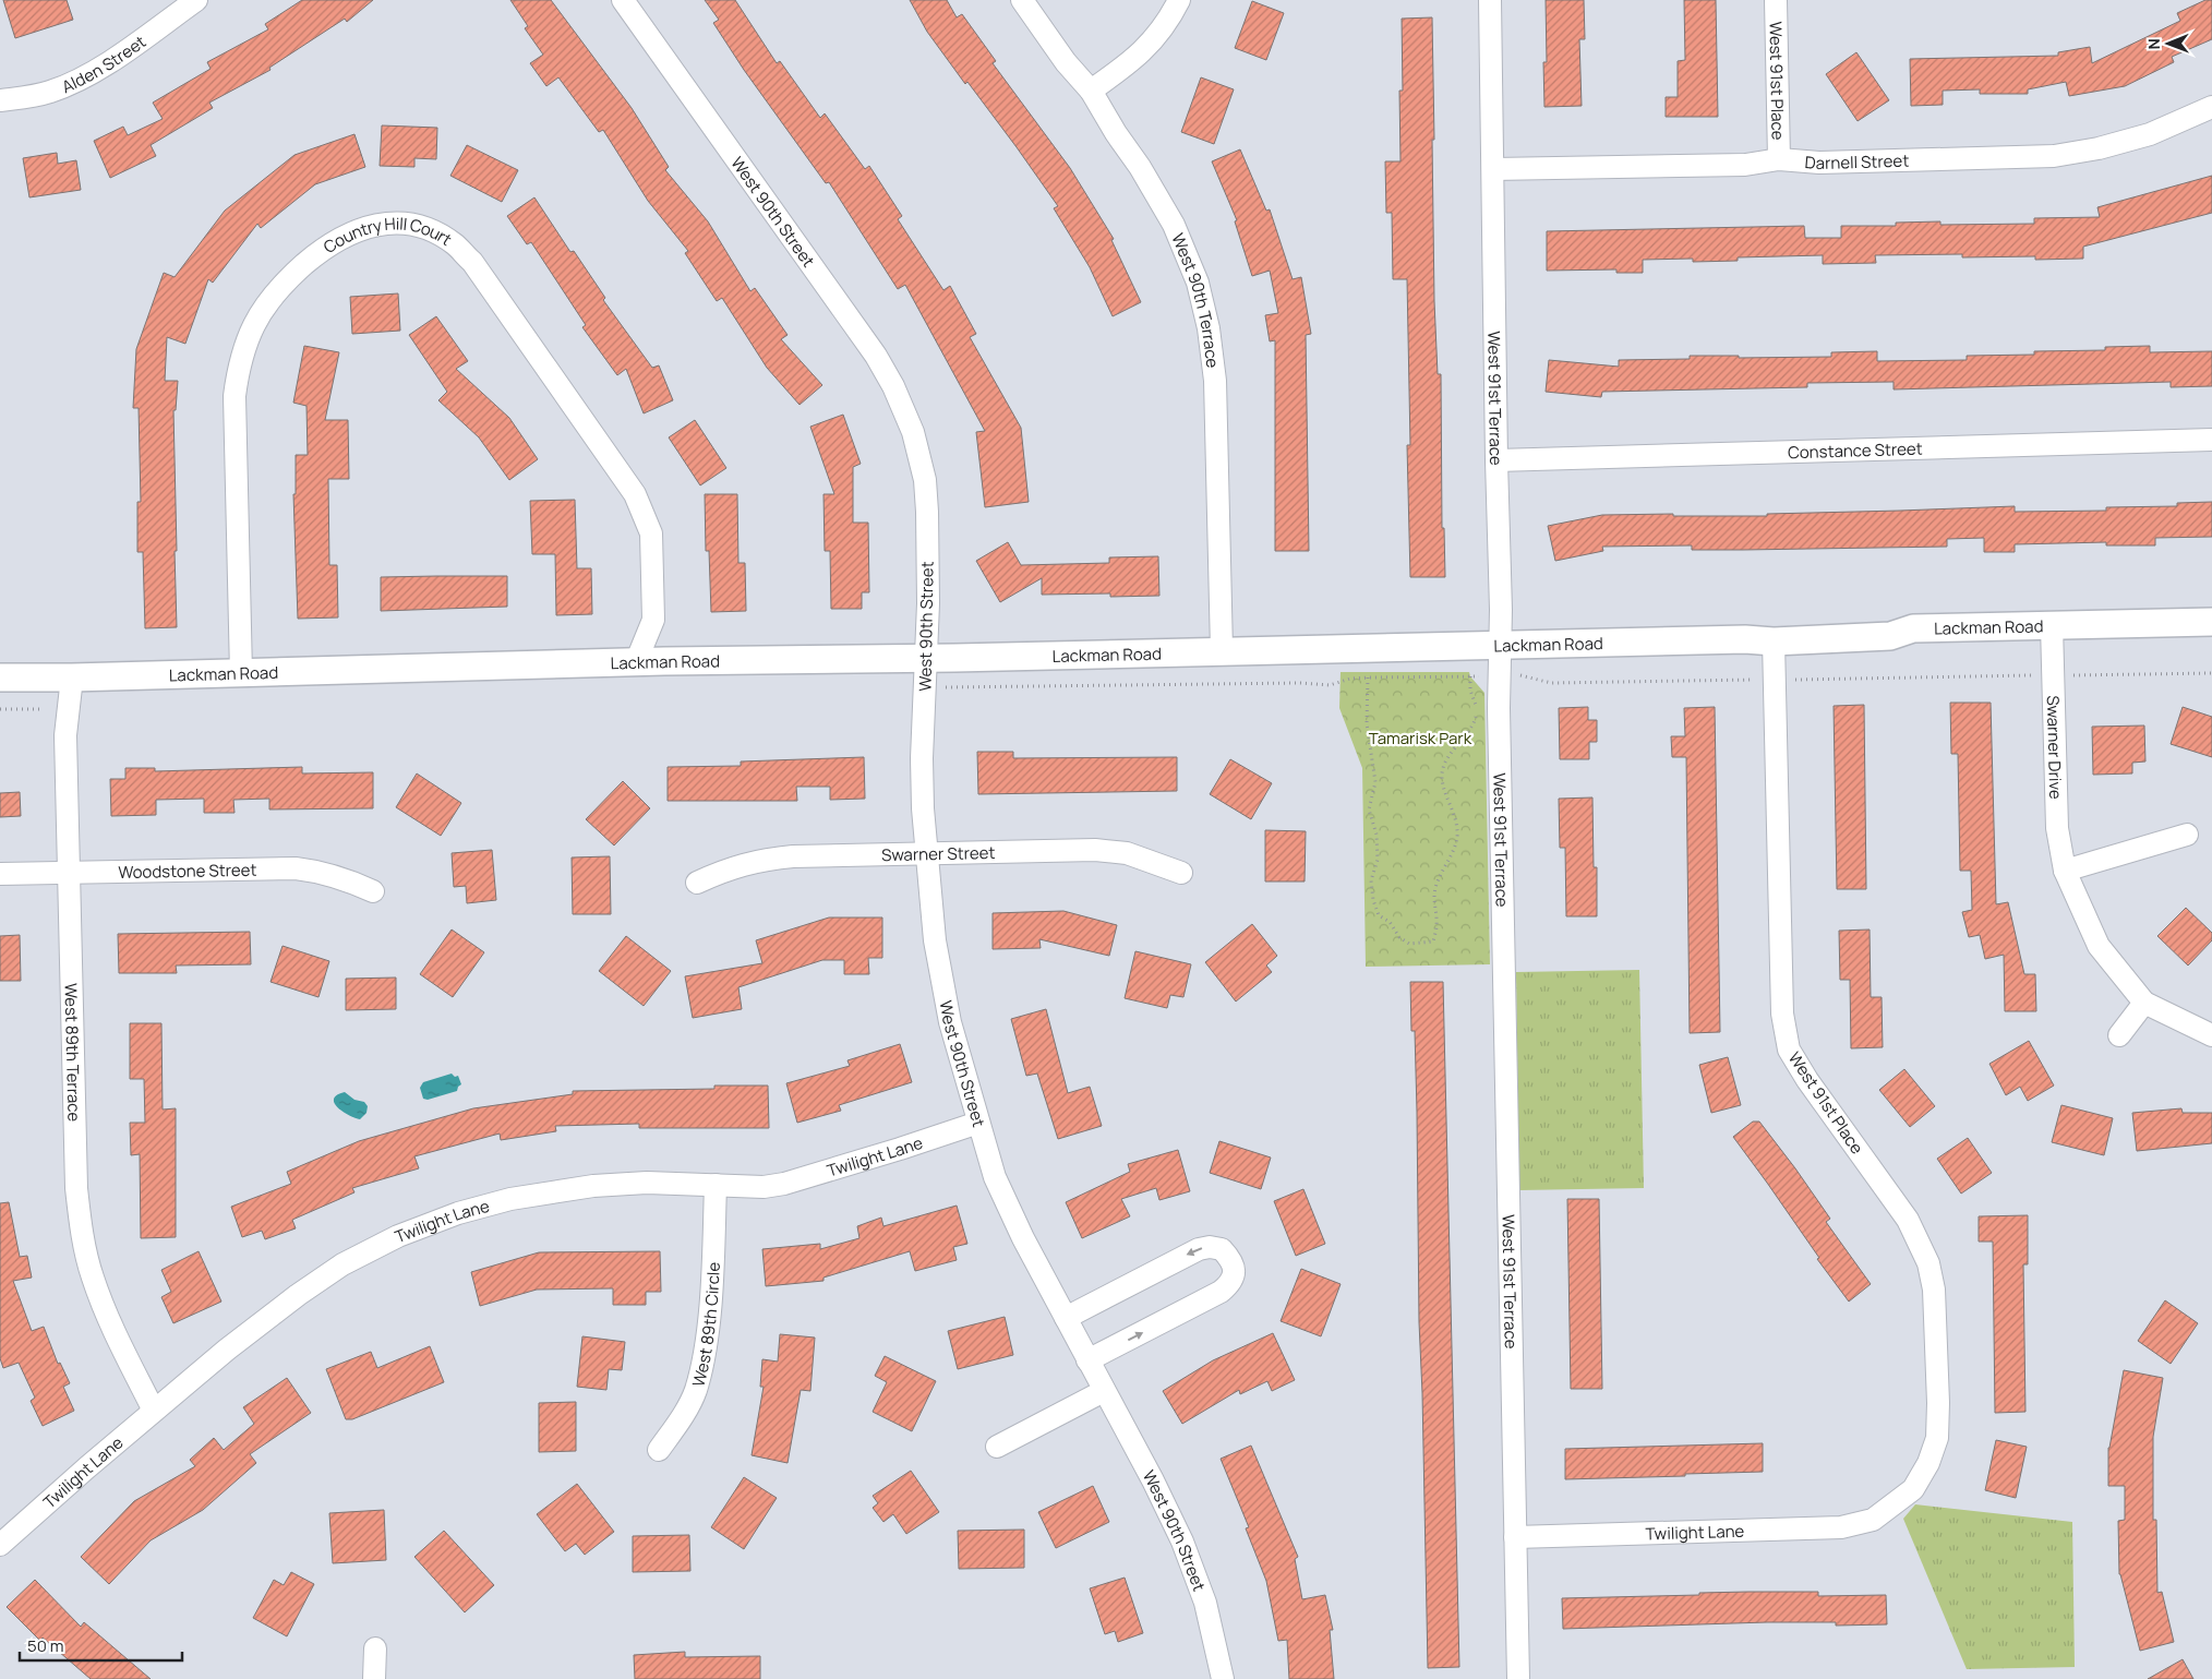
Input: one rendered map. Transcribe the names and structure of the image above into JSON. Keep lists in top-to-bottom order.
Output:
{
  "streets": {
    "main road": ["Lackman Road"],
    "street": [
      "Alden Street",
      "West 91st Place",
      "Darnell Street",
      "West 90th Street",
      "Country Hill Court",
      "West 90th Terrace",
      "West 91st Terrace",
      "Constance Street",
      "Swarner Drive",
      "Swarner Street",
      "Woodstone Street",
      "West 89th Terrace",
      "Twilight Lane",
      "West 89th Circle"
    ]
  },
  "crossings": [
    ["West 91st Place", "Darnell Street"],
    ["West 91st Place", "Lackman Road"],
    ["West 91st Place", "Twilight Lane"],
    ["Darnell Street", "West 91st Terrace"],
    ["West 90th Street", "Lackman Road"],
    ["West 90th Street", "Swarner Street"],
    ["West 90th Street", "Twilight Lane"],
    ["Country Hill Court", "Lackman Road"],
    ["West 90th Terrace", "Lackman Road"],
    ["West 91st Terrace", "Constance Street"],
    ["West 91st Terrace", "Lackman Road"],
    ["West 91st Terrace", "Twilight Lane"],
    ["Lackman Road", "Swarner Drive"],
    ["Lackman Road", "West 89th Terrace"],
    ["Woodstone Street", "West 89th Terrace"],
    ["West 89th Terrace", "Twilight Lane"],
    ["Twilight Lane", "West 89th Circle"]
  ],
  "parks": ["Tamarisk Park"],
  "scale_bar": "50 m",
  "north": "left"
}
